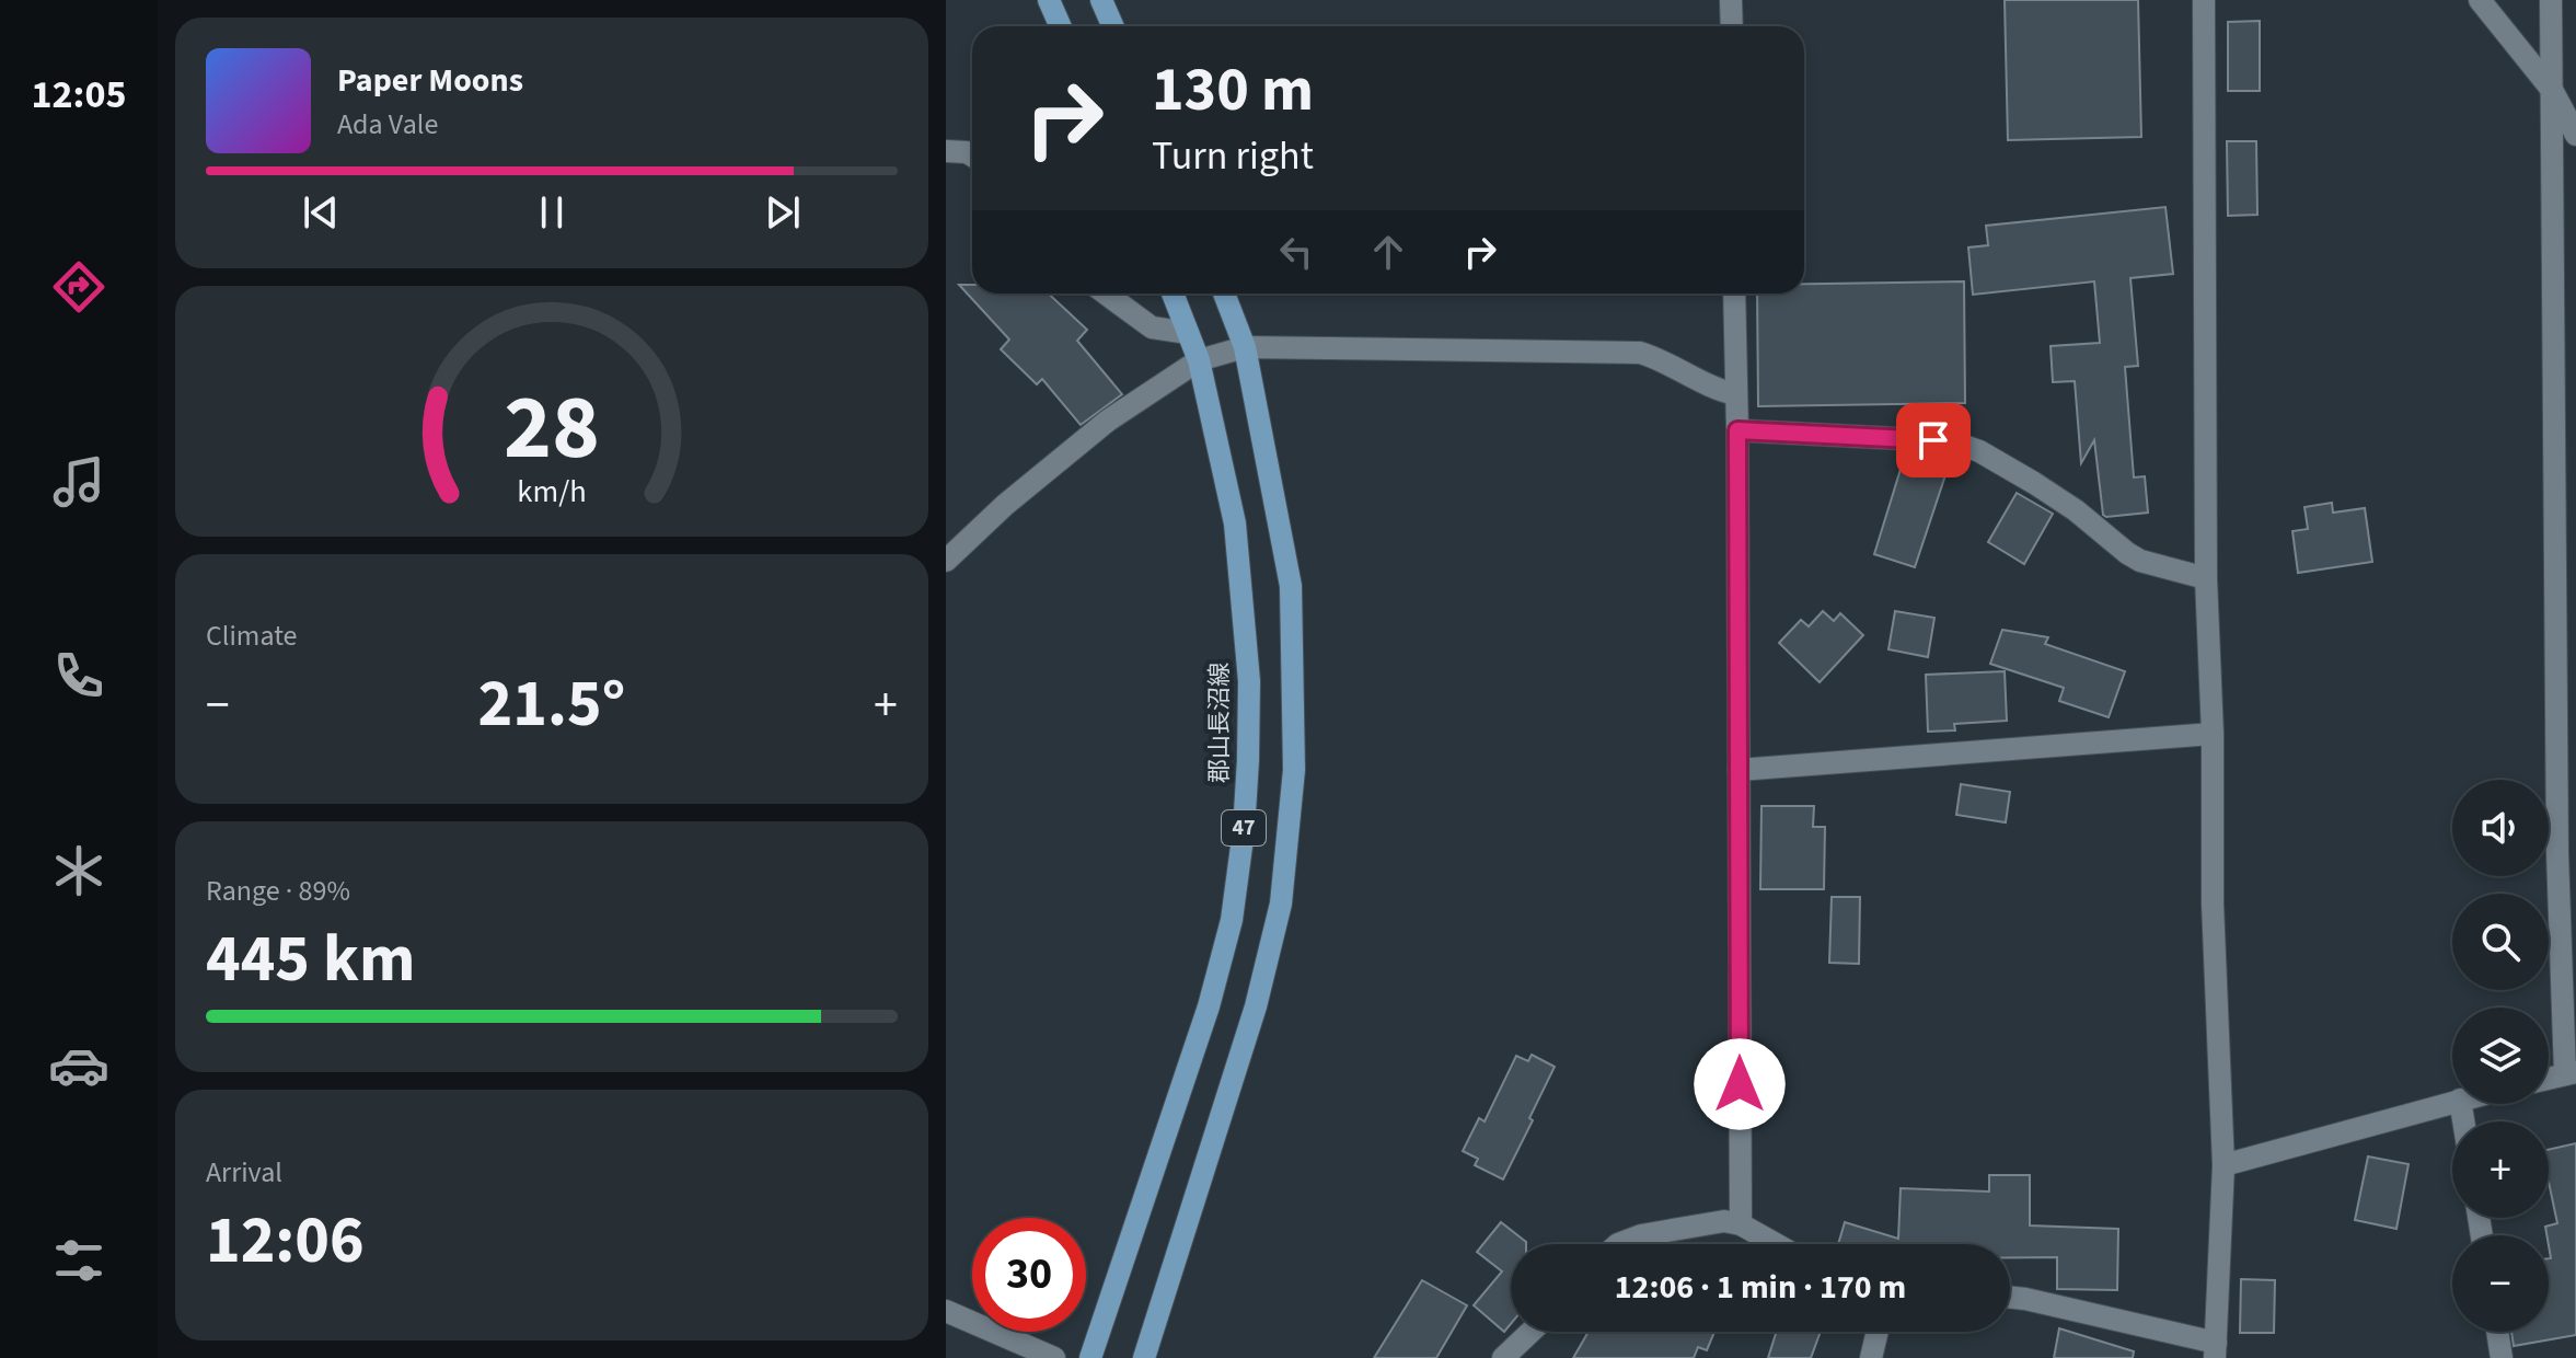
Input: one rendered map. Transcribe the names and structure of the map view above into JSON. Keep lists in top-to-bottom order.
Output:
{
  "streets": {
    "main road": ["郡山長沼線", "47"]
  },
  "page": {
    "tabs": "12:05",
    "turn": ["130 m", "Turn right"],
    "song": ["Paper Moons", "Ada Vale"],
    "tile": [
      "Climate",
      ["Range · 89%", "445 km"],
      ["Arrival", "12:06"]
    ],
    "heat": ["−", "21.5°", "+"],
    "map_buttons": ["+", "−"],
    "limit": "30",
    "trip": "12:06 · 1 min · 170 m",
    "gauge": ["28", "km/h"]
  }
}
